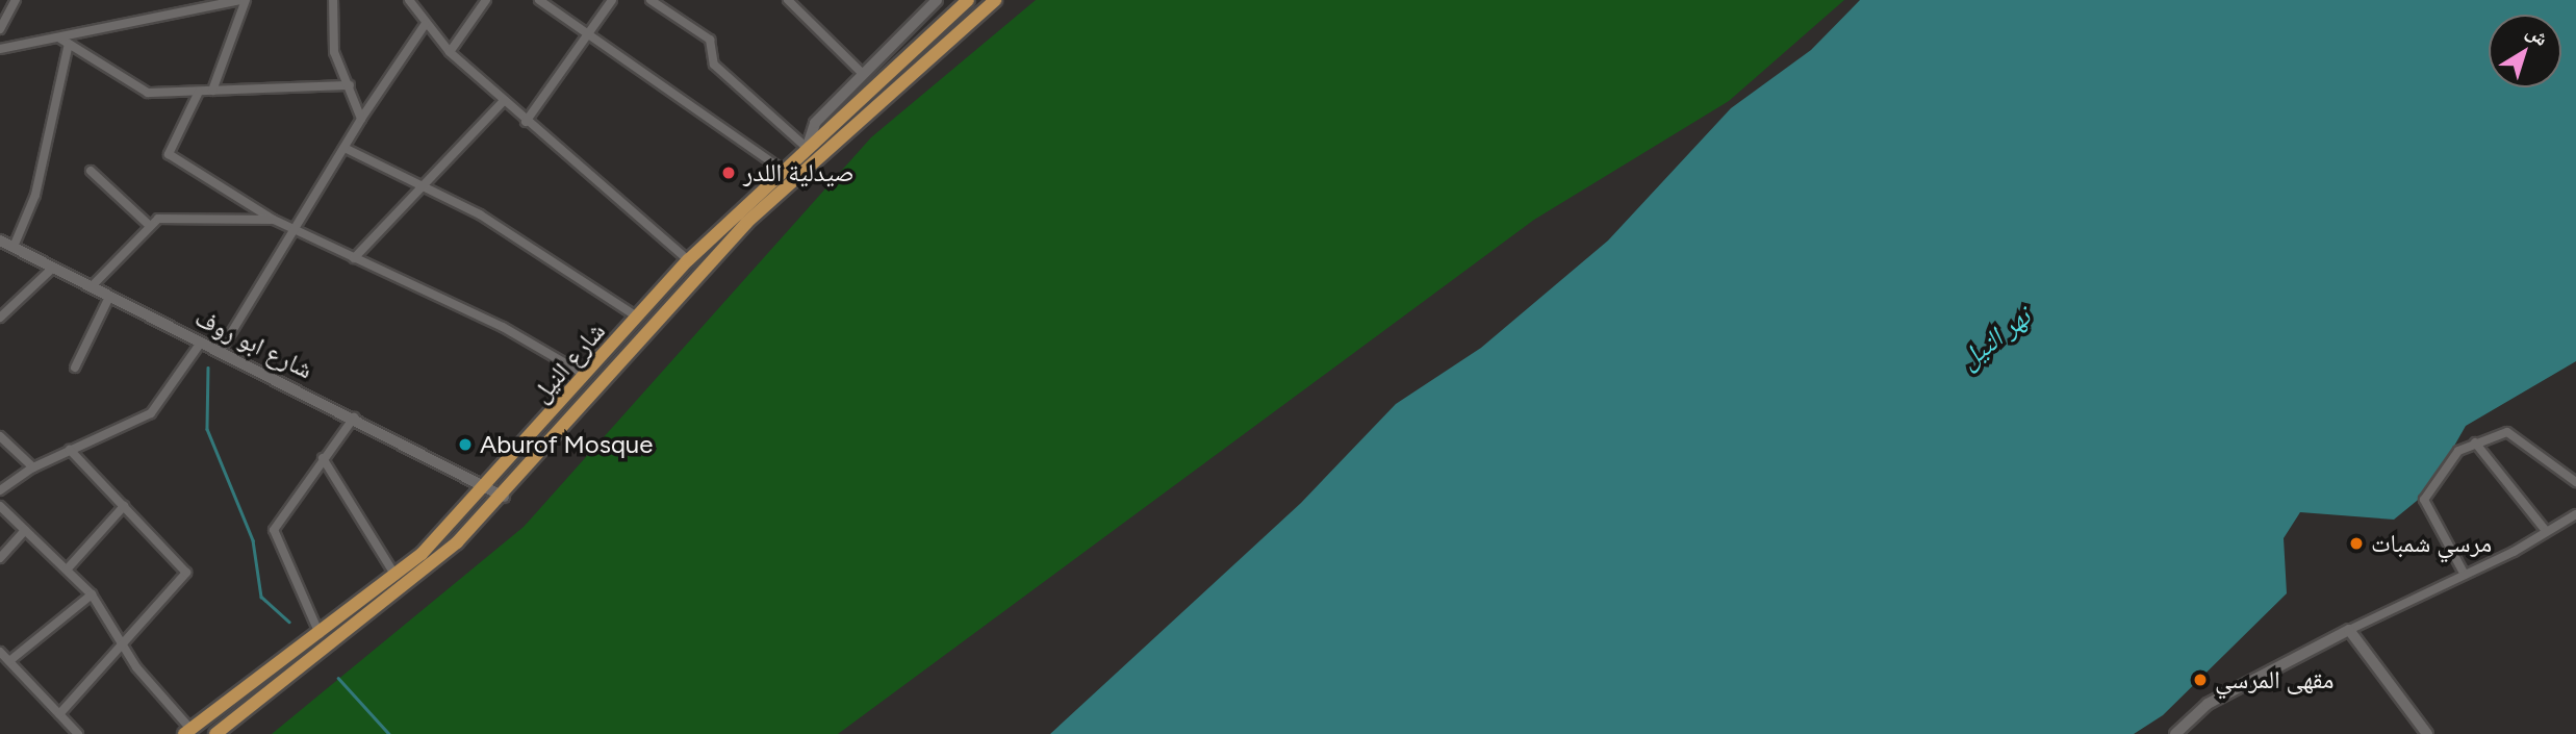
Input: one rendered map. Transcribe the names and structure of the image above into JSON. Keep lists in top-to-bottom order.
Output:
{
  "streets": {
    "main road": ["شارع النيل"],
    "street": ["شارع ابو روف"]
  },
  "crossings": [
    ["شارع ابو روف", "شارع النيل"]
  ],
  "water": ["نهر النيل"],
  "places": [
    "صيدلية اللدر",
    "Aburof Mosque",
    "مرسي شمبات",
    "مقهى المرسي"
  ],
  "north": "top right"
}
